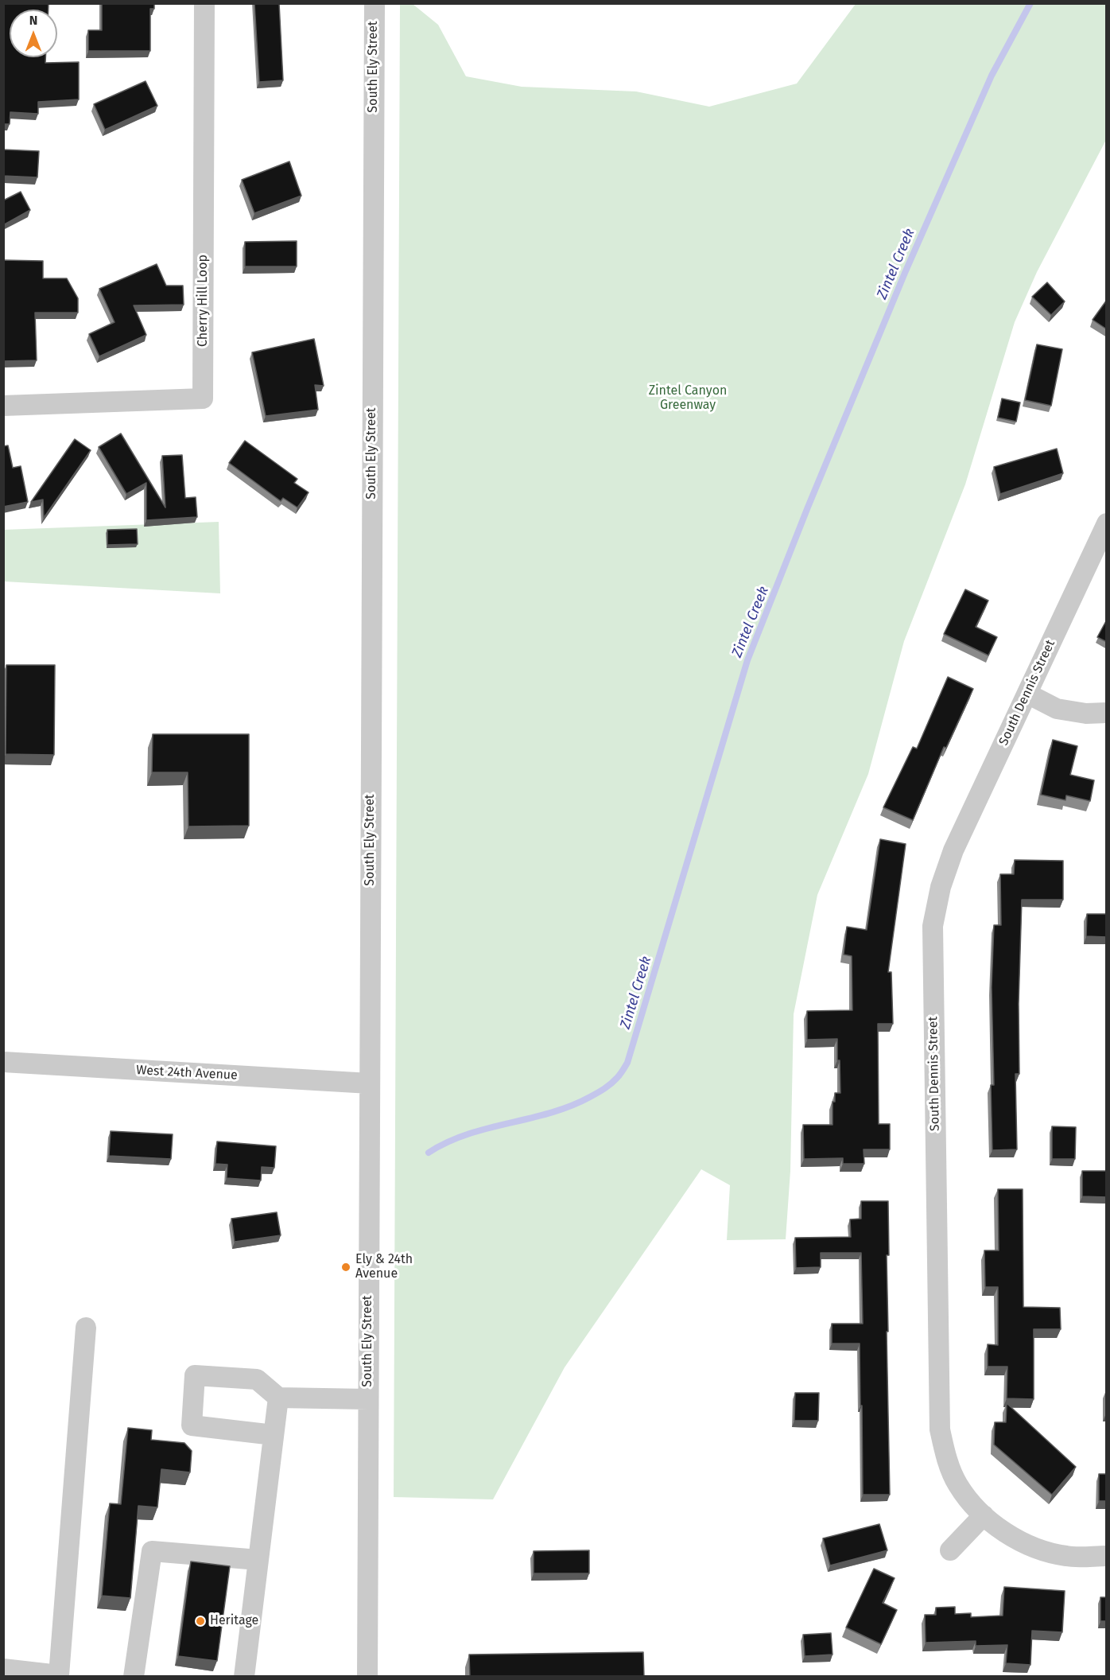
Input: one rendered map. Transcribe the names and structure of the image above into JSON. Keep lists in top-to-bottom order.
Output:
{
  "streets": {
    "street": [
      "South Ely Street",
      "Cherry Hill Loop",
      "South Dennis Street",
      "West 24th Avenue"
    ]
  },
  "crossings": [
    ["South Ely Street", "West 24th Avenue"]
  ],
  "water": ["Zintel Creek"],
  "parks": ["Zintel Canyon Greenway"],
  "places": ["Ely & 24th Avenue", "Heritage"],
  "north": "top"
}
